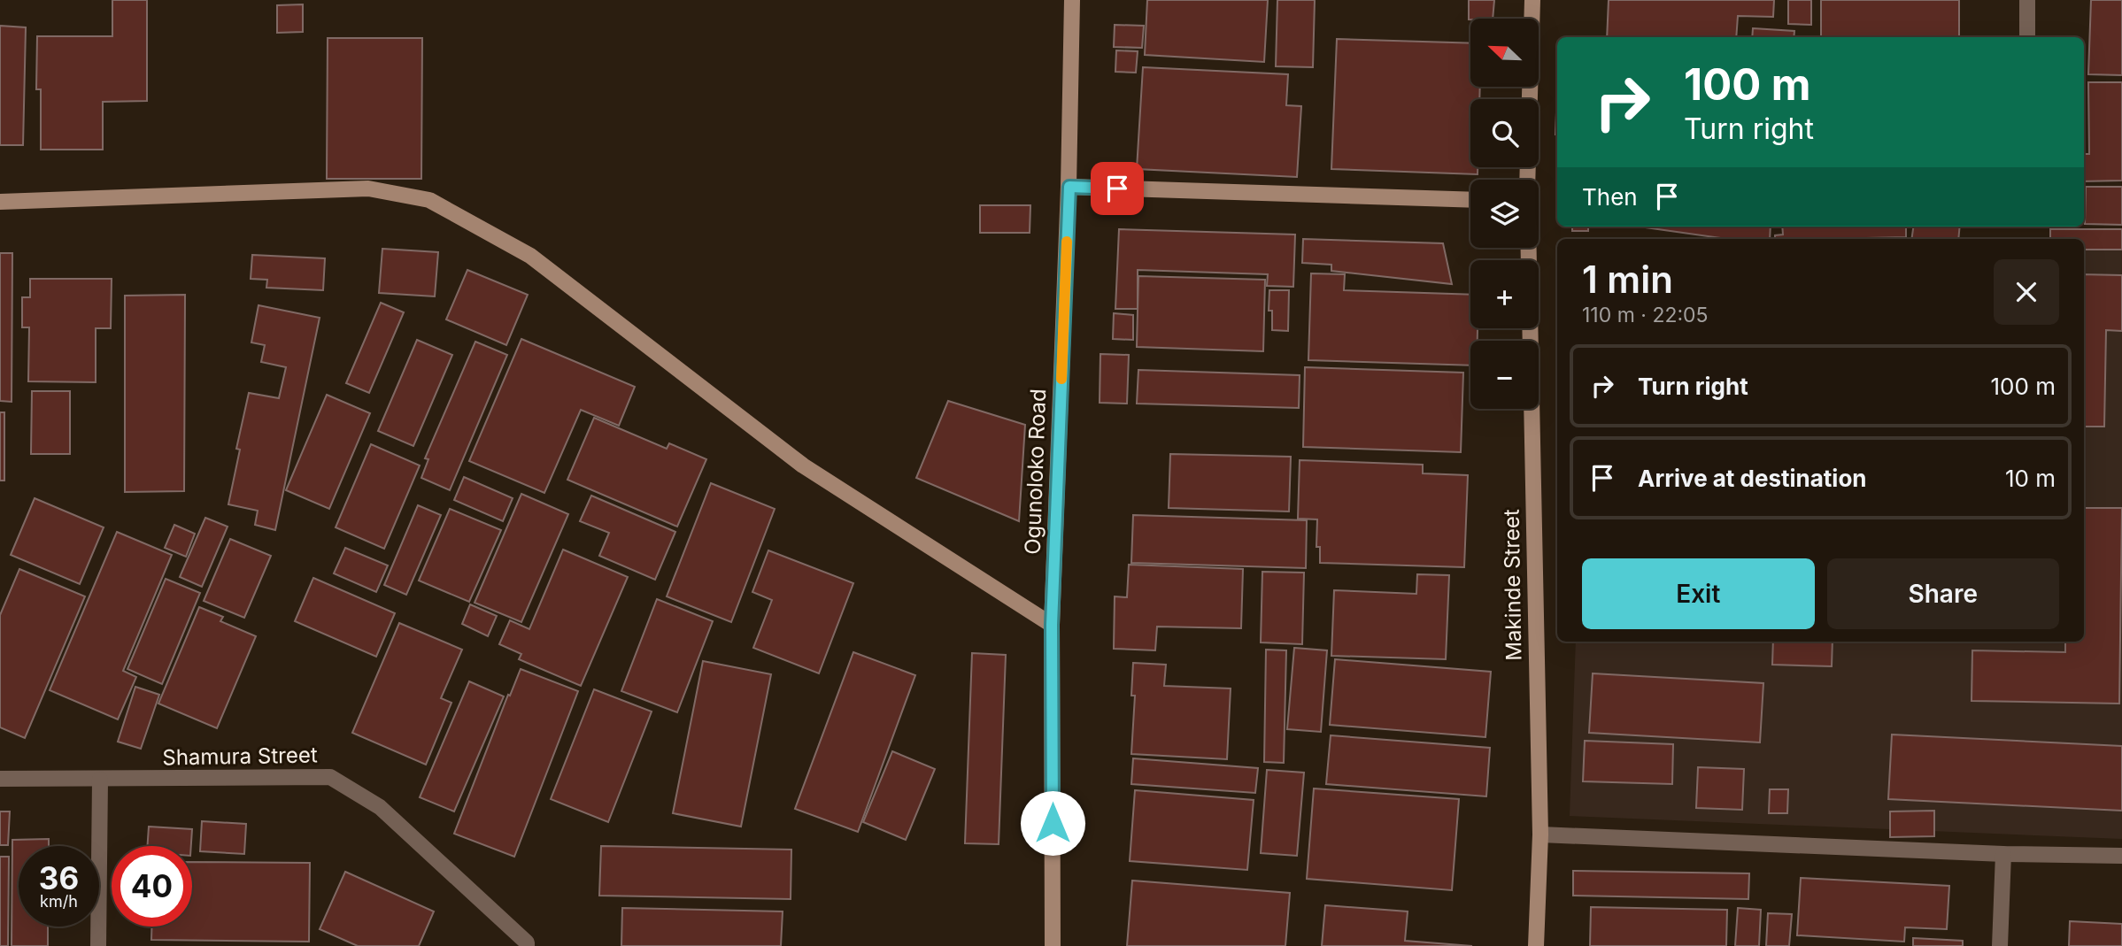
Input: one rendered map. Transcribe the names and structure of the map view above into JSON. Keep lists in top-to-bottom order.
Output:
{
  "streets": {
    "street": ["Ogunoloko Road", "Makinde Street", "Shamura Street"]
  },
  "north": "top left",
  "page": {
    "map_buttons": ["+", "−"],
    "turn": ["100 m", "Turn right"],
    "then": "Then",
    "heading": ["1 min", "110 m · 22:05"],
    "list": [
      {
        "name": "Turn right",
        "value": "100 m"
      },
      {
        "name": "Arrive at destination",
        "value": "10 m"
      }
    ],
    "buttons": ["Exit", "Share"],
    "speed": "36 km/h",
    "limit": "40"
  }
}
